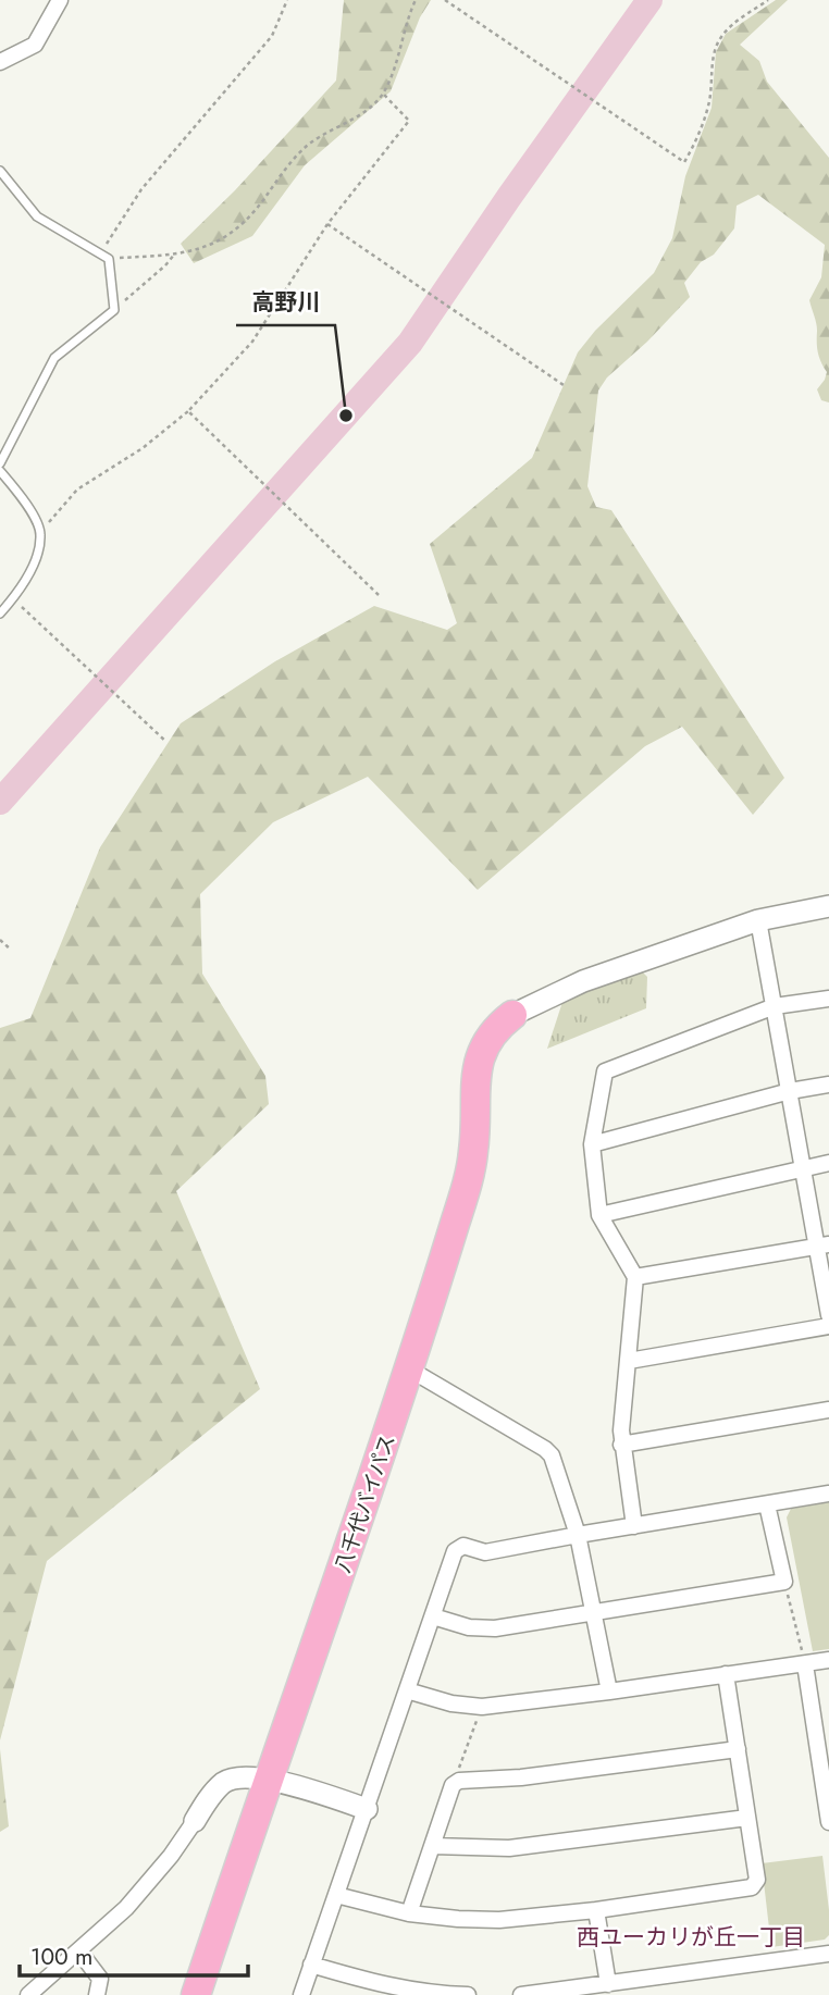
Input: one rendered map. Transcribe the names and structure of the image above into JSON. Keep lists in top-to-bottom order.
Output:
{
  "streets": {
    "highway": ["八千代バイパス"]
  },
  "districts": ["西ユーカリが丘一丁目"],
  "places": ["高野川"],
  "scale_bar": "100 m"
}
